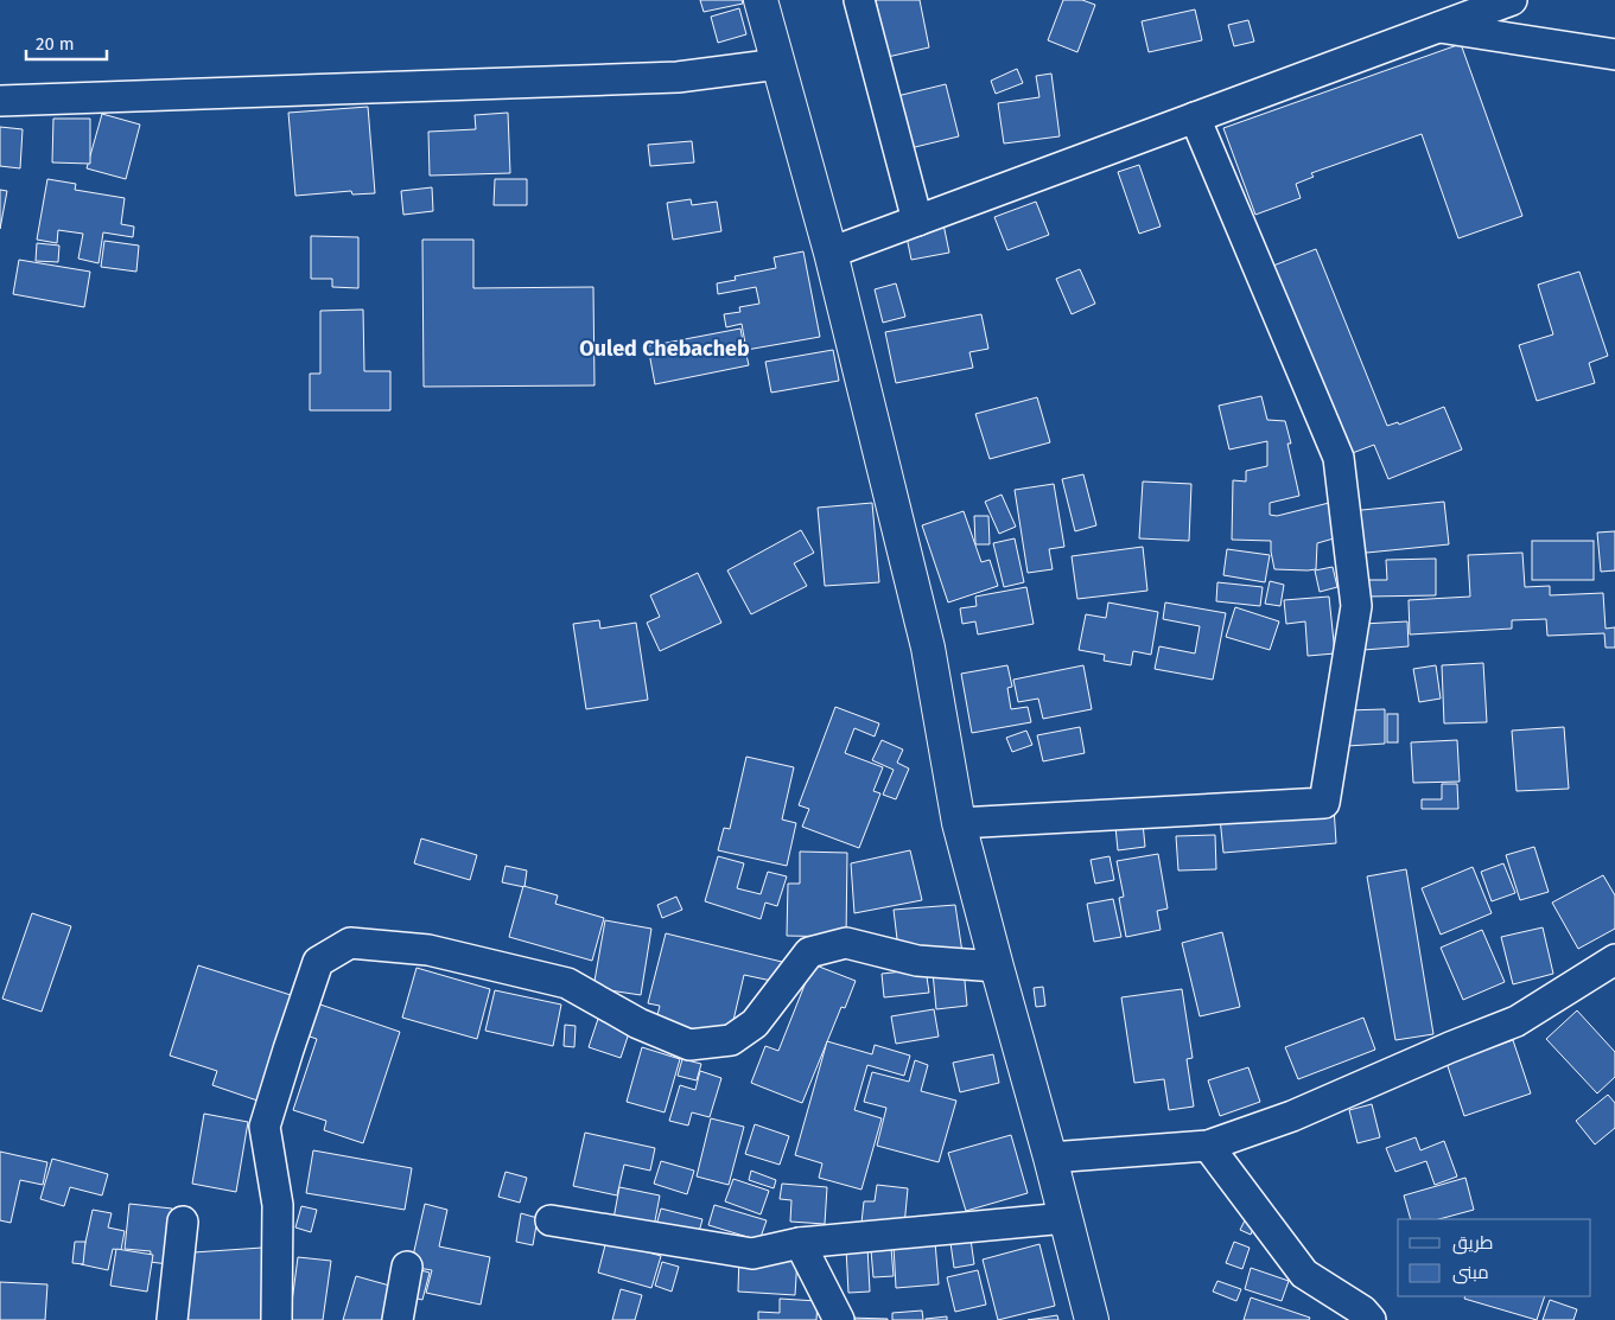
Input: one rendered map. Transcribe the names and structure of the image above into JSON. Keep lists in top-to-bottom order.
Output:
{
  "districts": ["Ouled Chebacheb"],
  "legend": ["طريق", "مبنى"],
  "scale_bar": "20 m"
}
